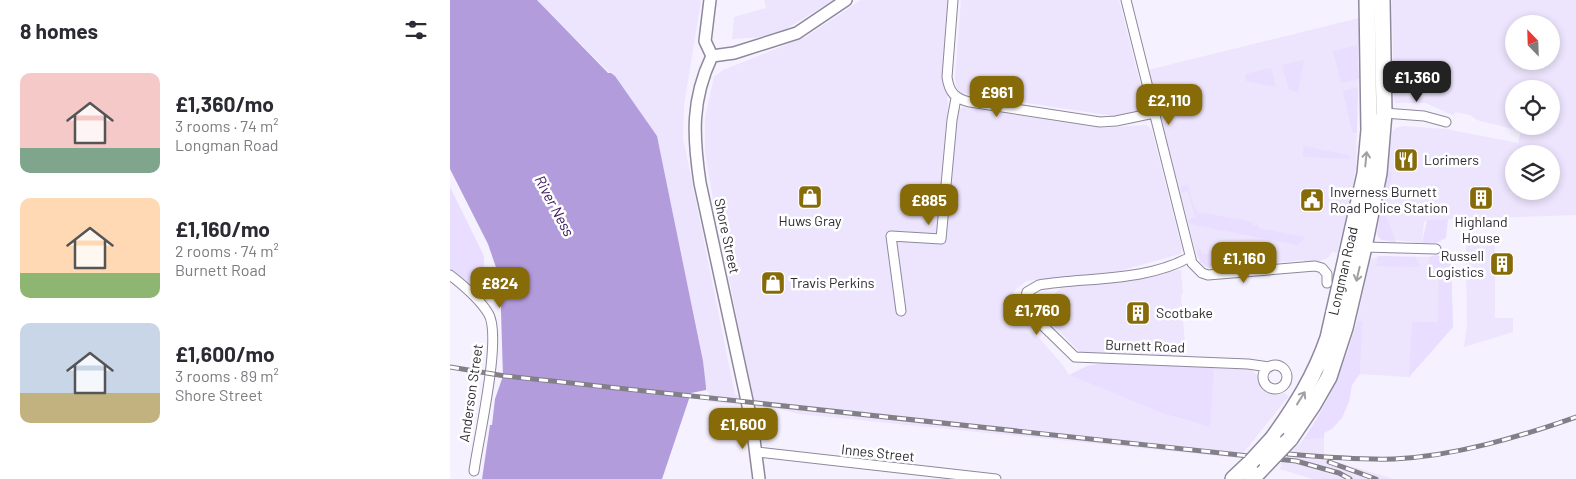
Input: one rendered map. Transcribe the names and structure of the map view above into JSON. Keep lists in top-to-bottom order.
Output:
{
  "streets": {
    "highway": ["Longman Road"],
    "street": [
      "Shore Street",
      "Burnett Road",
      "Anderson Street",
      "Innes Street"
    ]
  },
  "crossings": [
    ["Shore Street", "Innes Street"]
  ],
  "water": ["River Ness"],
  "places": {
    "restaurant": ["Lorimers"],
    "shop": ["Huws Gray", "Travis Perkins"],
    "building": ["Highland House", "Russell Logistics", "Scotbake"],
    "public building": ["Inverness Burnett Road Police Station"]
  },
  "north": "top left",
  "page": {
    "heading": "8 homes",
    "list": [
      {
        "name": "£1,360/mo",
        "note": "3 rooms · 74 m² · Longman Road"
      },
      {
        "name": "£1,160/mo",
        "note": "2 rooms · 74 m² · Burnett Road"
      },
      {
        "name": "£1,600/mo",
        "note": "3 rooms · 89 m² · Shore Street"
      }
    ],
    "price": [
      "£1,360",
      "£961",
      "£2,110",
      "£885",
      "£1,160",
      "£824",
      "£1,760",
      "£1,600"
    ]
  }
}
